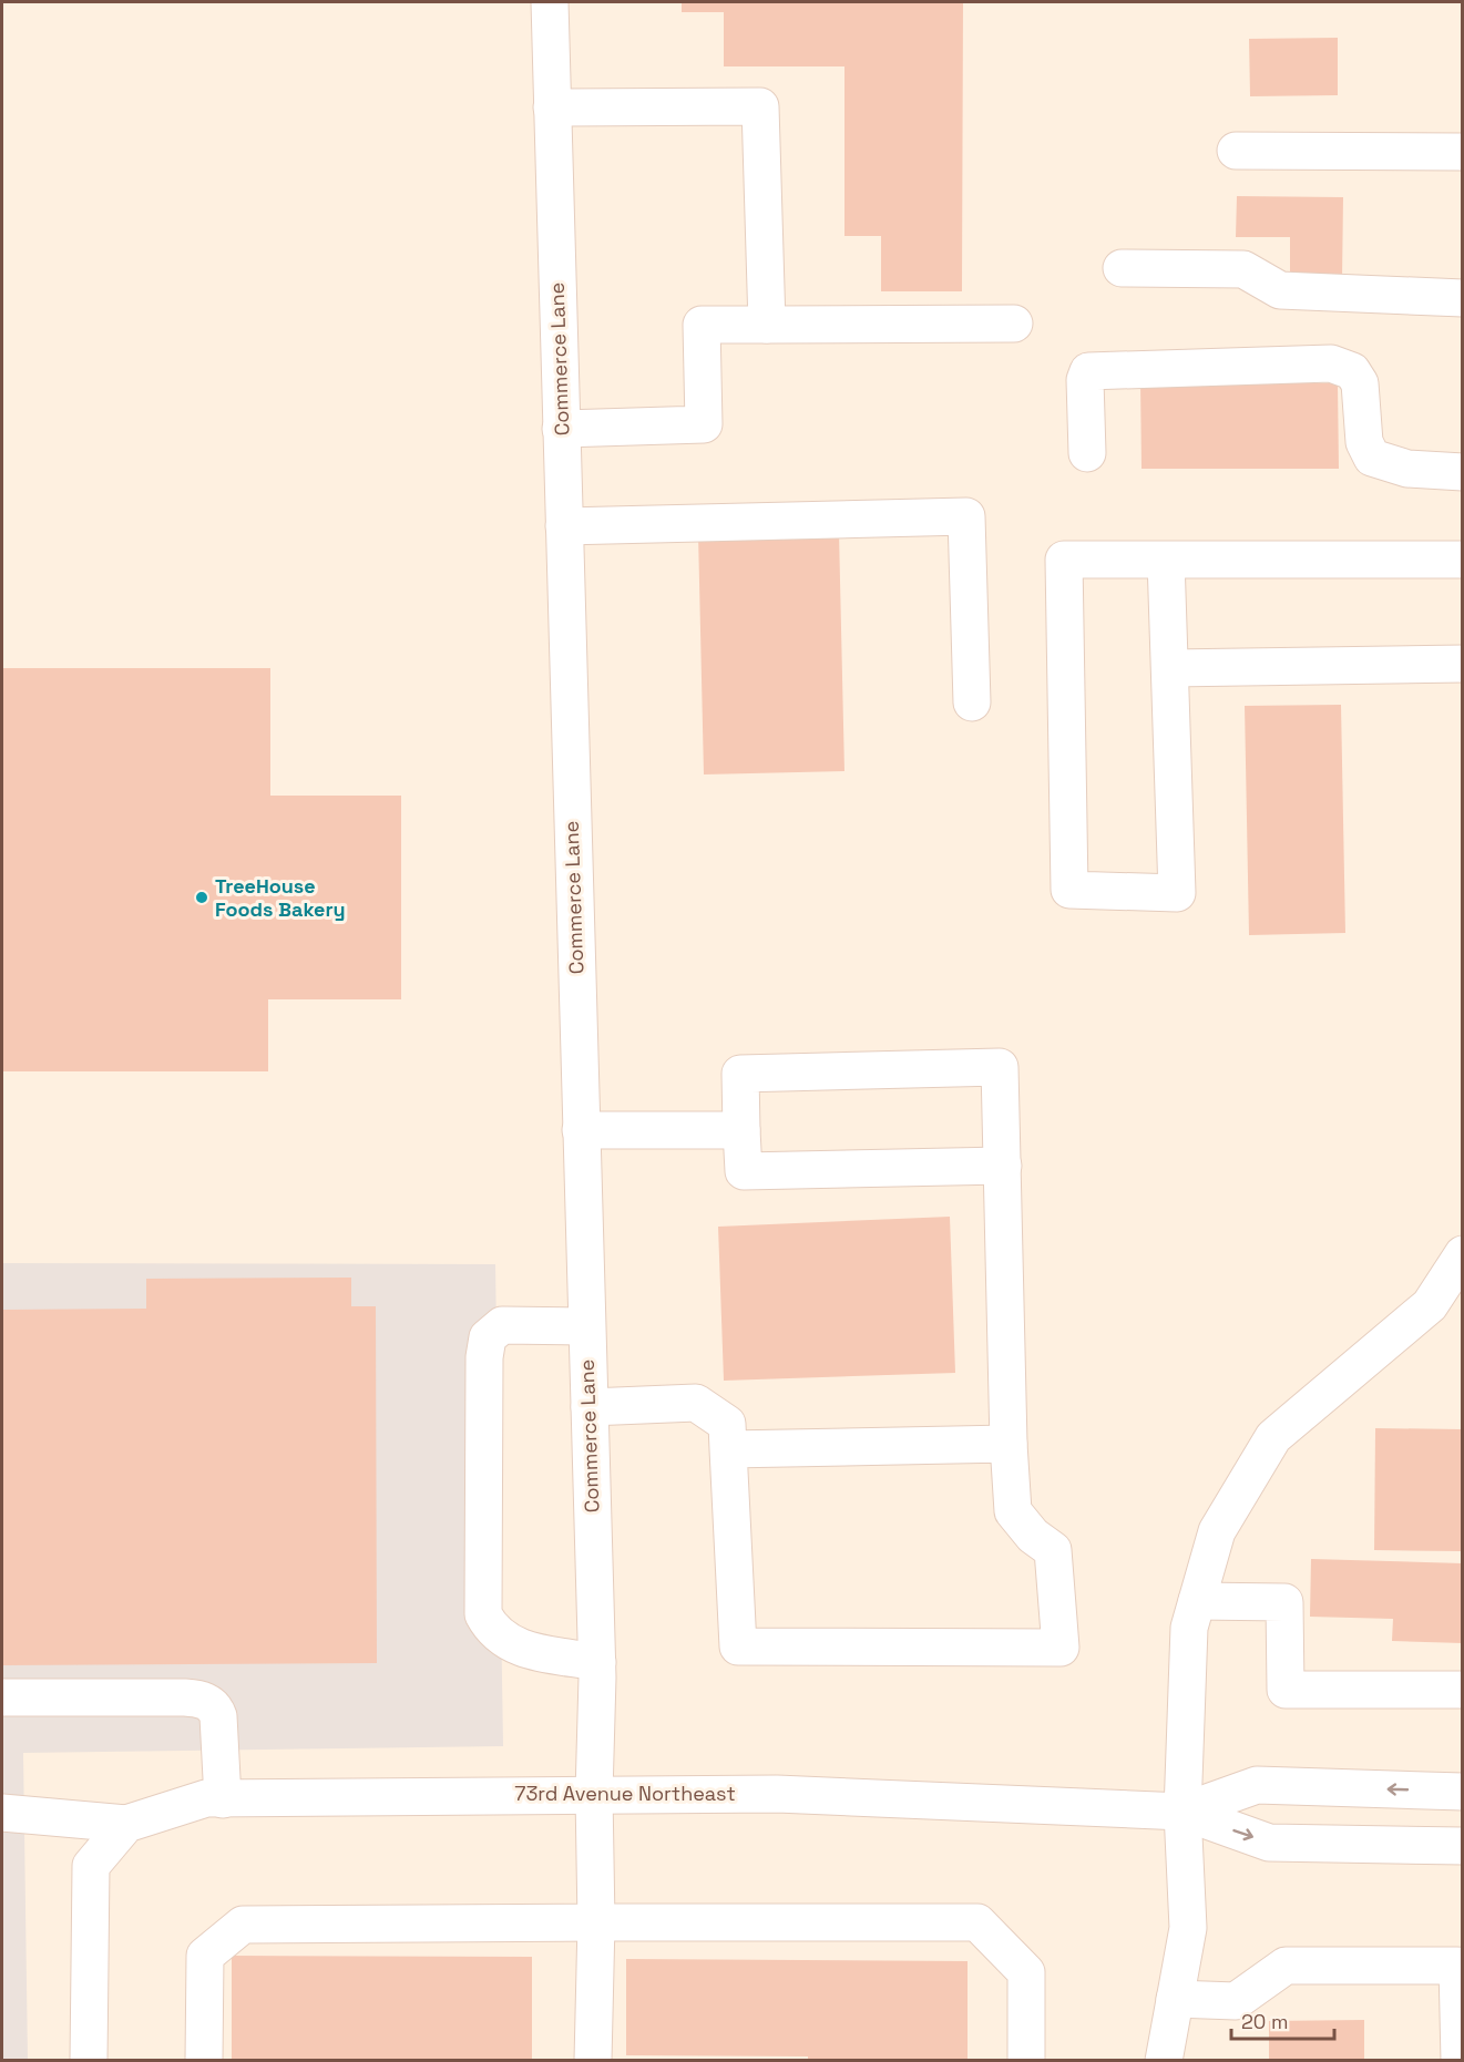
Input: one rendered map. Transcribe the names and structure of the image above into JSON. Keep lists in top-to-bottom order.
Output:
{
  "streets": {
    "street": ["Commerce Lane", "73rd Avenue Northeast"]
  },
  "crossings": [
    ["Commerce Lane", "73rd Avenue Northeast"]
  ],
  "places": ["TreeHouse Foods Bakery"],
  "scale_bar": "20 m"
}
